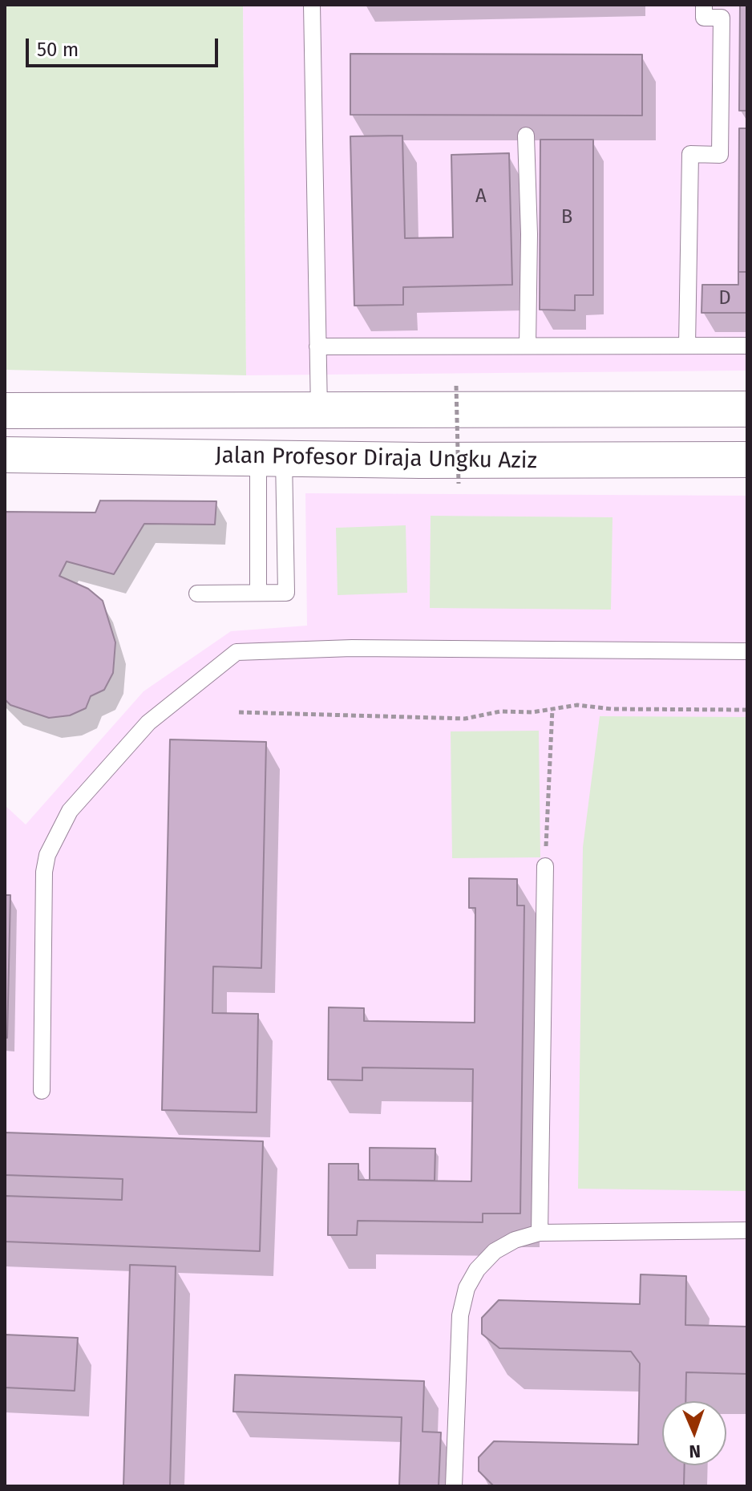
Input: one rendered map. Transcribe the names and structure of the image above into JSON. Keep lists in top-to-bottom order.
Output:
{
  "streets": {
    "main road": ["Jalan Profesor Diraja Ungku Aziz"]
  },
  "house_numbers": ["A", "B", "D"],
  "scale_bar": "50 m",
  "north": "bottom"
}
